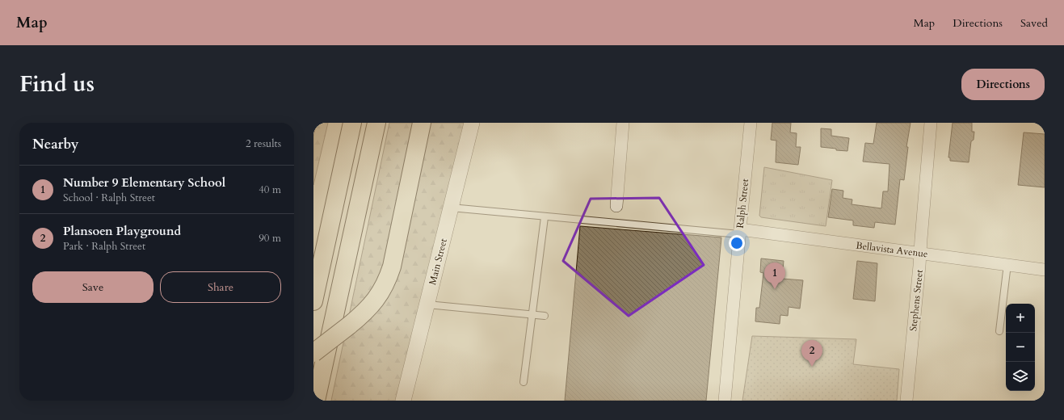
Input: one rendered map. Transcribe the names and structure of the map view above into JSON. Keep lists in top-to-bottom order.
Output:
{
  "streets": {
    "street": [
      "Ralph Street",
      "Bellavista Avenue",
      "Main Street",
      "Stephens Street"
    ]
  },
  "crossings": [
    ["Ralph Street", "Bellavista Avenue"],
    ["Bellavista Avenue", "Stephens Street"]
  ],
  "page": {
    "header": "Map",
    "nav": ["Map", "Directions", "Saved"],
    "title": "Find us",
    "buttons": [
      "Directions",
      ["Save", "Share"]
    ],
    "heading": ["Nearby", "2 results"],
    "list": [
      {
        "mark": "1",
        "name": "Number 9 Elementary School",
        "note": "School · Ralph Street",
        "value": "40 m"
      },
      {
        "mark": "2",
        "name": "Plansoen Playground",
        "note": "Park · Ralph Street",
        "value": "90 m"
      }
    ],
    "pins": ["1", "2"],
    "map_buttons": ["+", "−"]
  }
}
